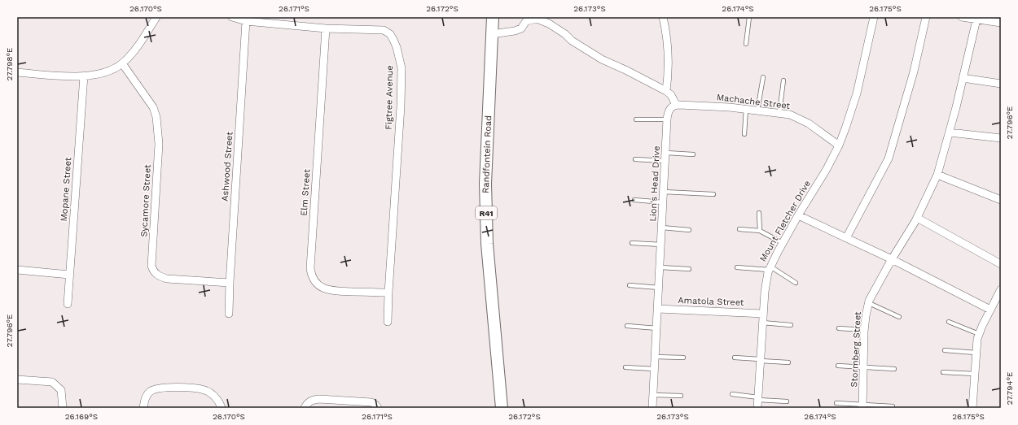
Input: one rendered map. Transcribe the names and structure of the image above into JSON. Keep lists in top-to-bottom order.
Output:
{
  "streets": {
    "main road": ["Randfontein Road", "R41"],
    "street": [
      "Figtree Avenue",
      "Machache Street",
      "Ashwood Street",
      "Lion's Head Drive",
      "Mopane Street",
      "Elm Street",
      "Sycamore Street",
      "Mount Fletcher Drive",
      "Amatola Street",
      "Stormberg Street"
    ]
  },
  "crossings": [
    ["Figtree Avenue", "Ashwood Street"],
    ["Figtree Avenue", "Elm Street"],
    ["Machache Street", "Lion's Head Drive"],
    ["Machache Street", "Mount Fletcher Drive"],
    ["Ashwood Street", "Sycamore Street"],
    ["Lion's Head Drive", "Amatola Street"],
    ["Mount Fletcher Drive", "Amatola Street"]
  ],
  "coordinates": [
    "26.170°S",
    "26.171°S",
    "26.172°S",
    "26.173°S",
    "26.174°S",
    "26.175°S",
    "27.798°E",
    "27.796°E",
    "27.794°E",
    "26.169°S"
  ]
}
